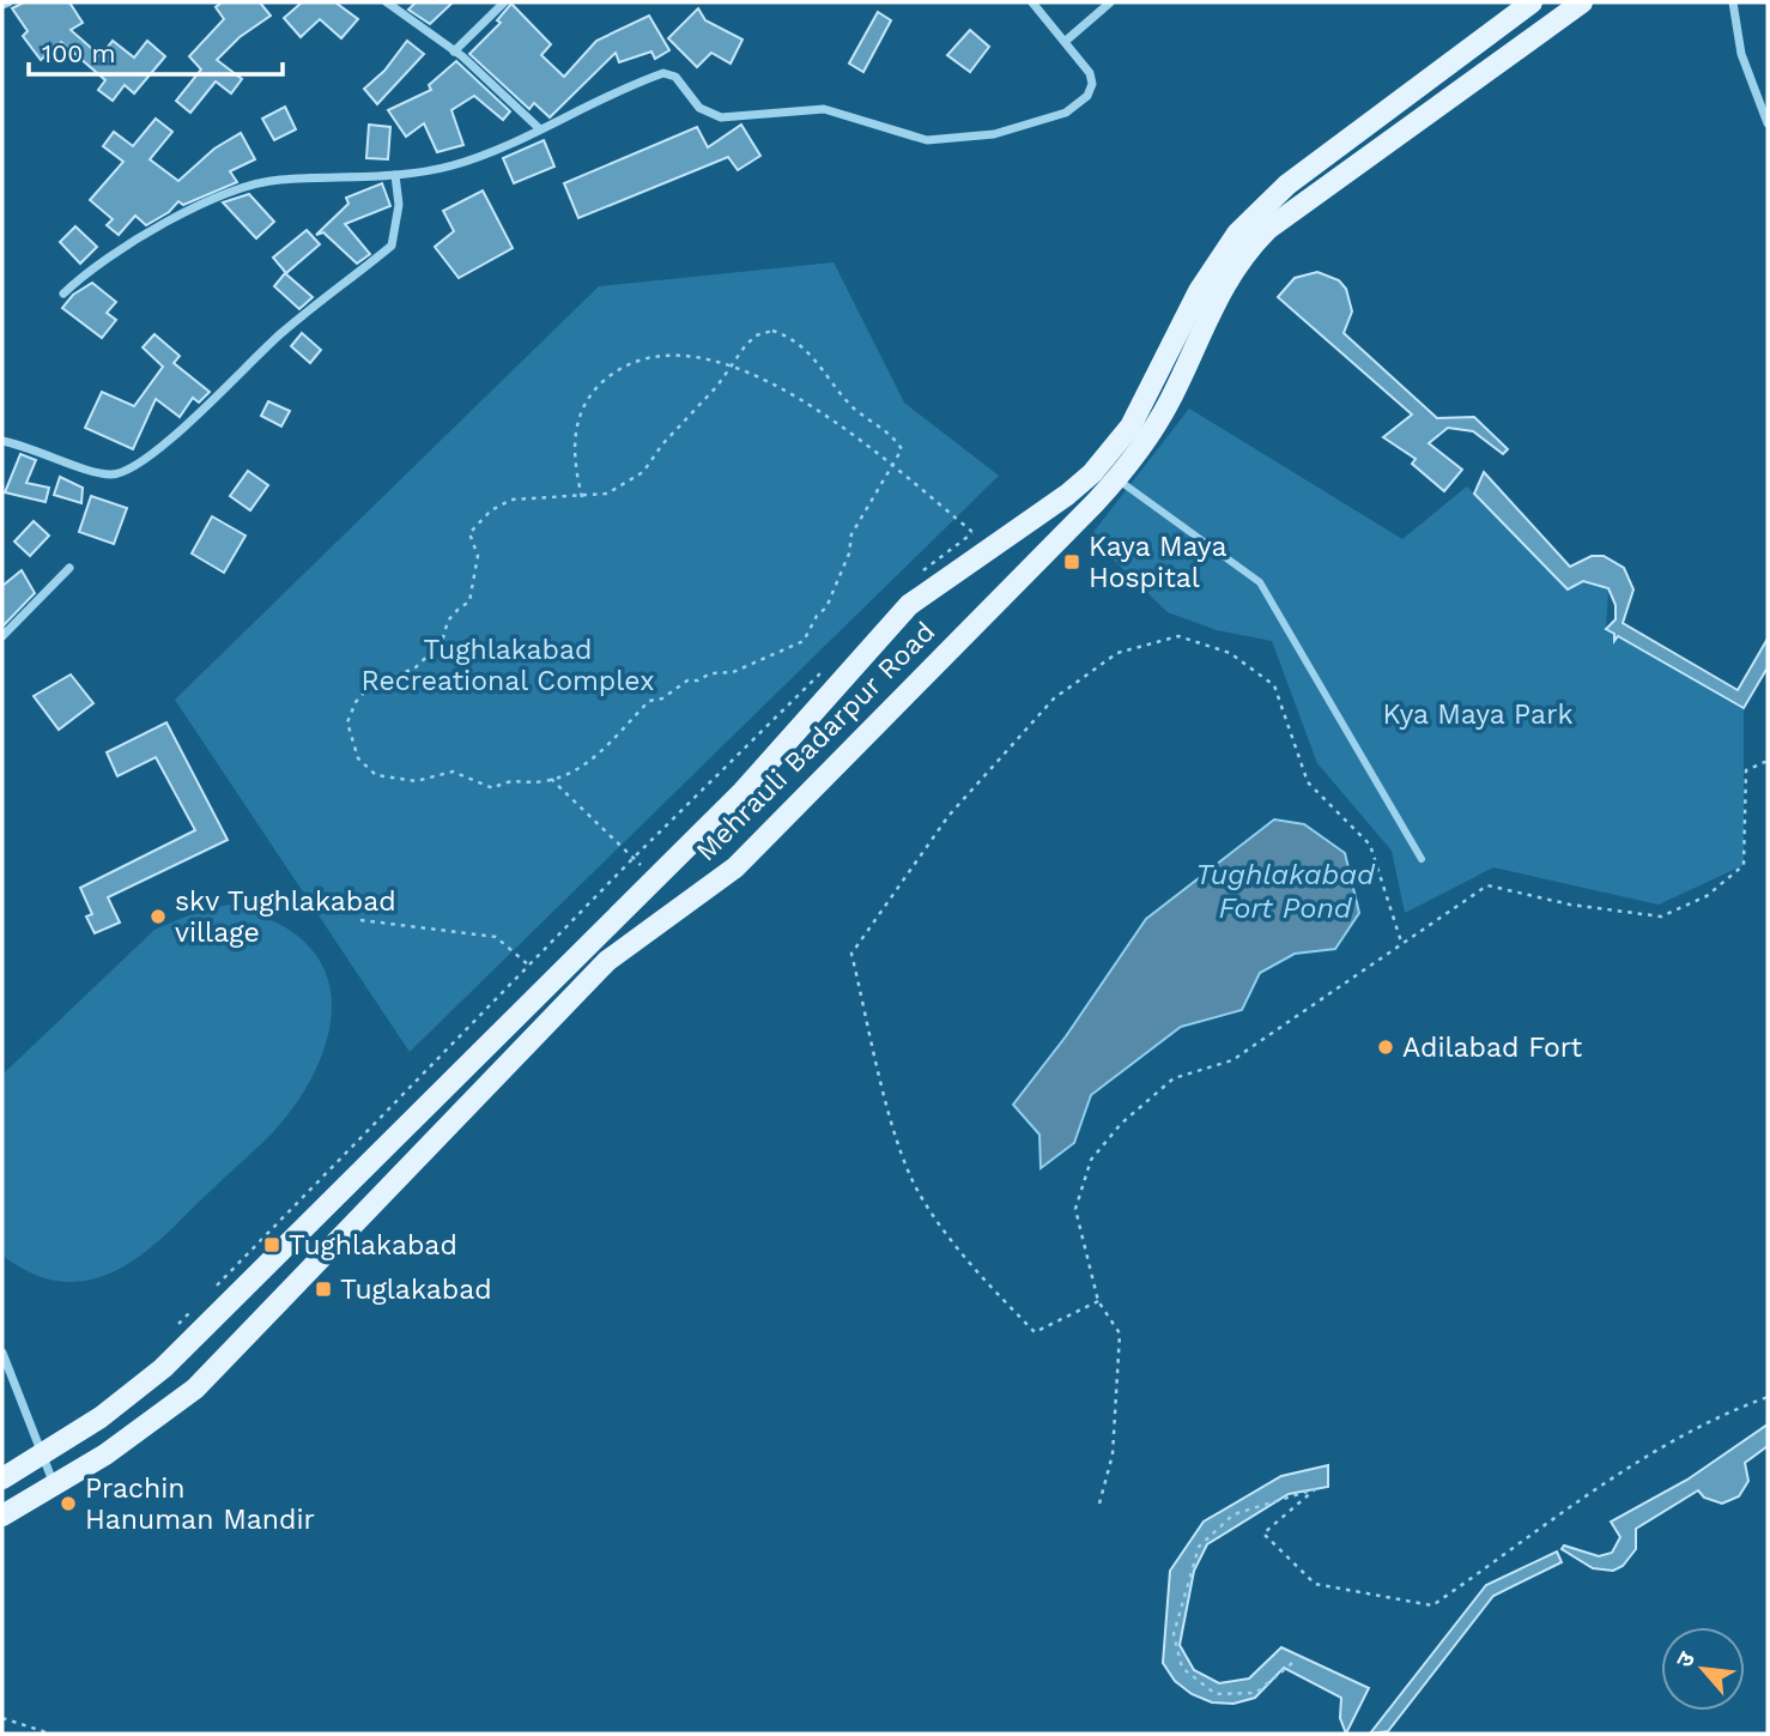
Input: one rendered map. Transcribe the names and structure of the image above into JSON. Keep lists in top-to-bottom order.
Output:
{
  "streets": {
    "main road": ["Mehrauli Badarpur Road"]
  },
  "water": ["Tughlakabad Fort Pond"],
  "parks": ["Tughlakabad Recreational Complex", "Kya Maya Park"],
  "places": {
    "transit": ["Kaya Maya Hospital", "Tughlakabad", "Tuglakabad"],
    "other": ["skv Tughlakabad village", "Adilabad Fort", "Prachin Hanuman Mandir"]
  },
  "scale_bar": "100 m",
  "north": "top left"
}
